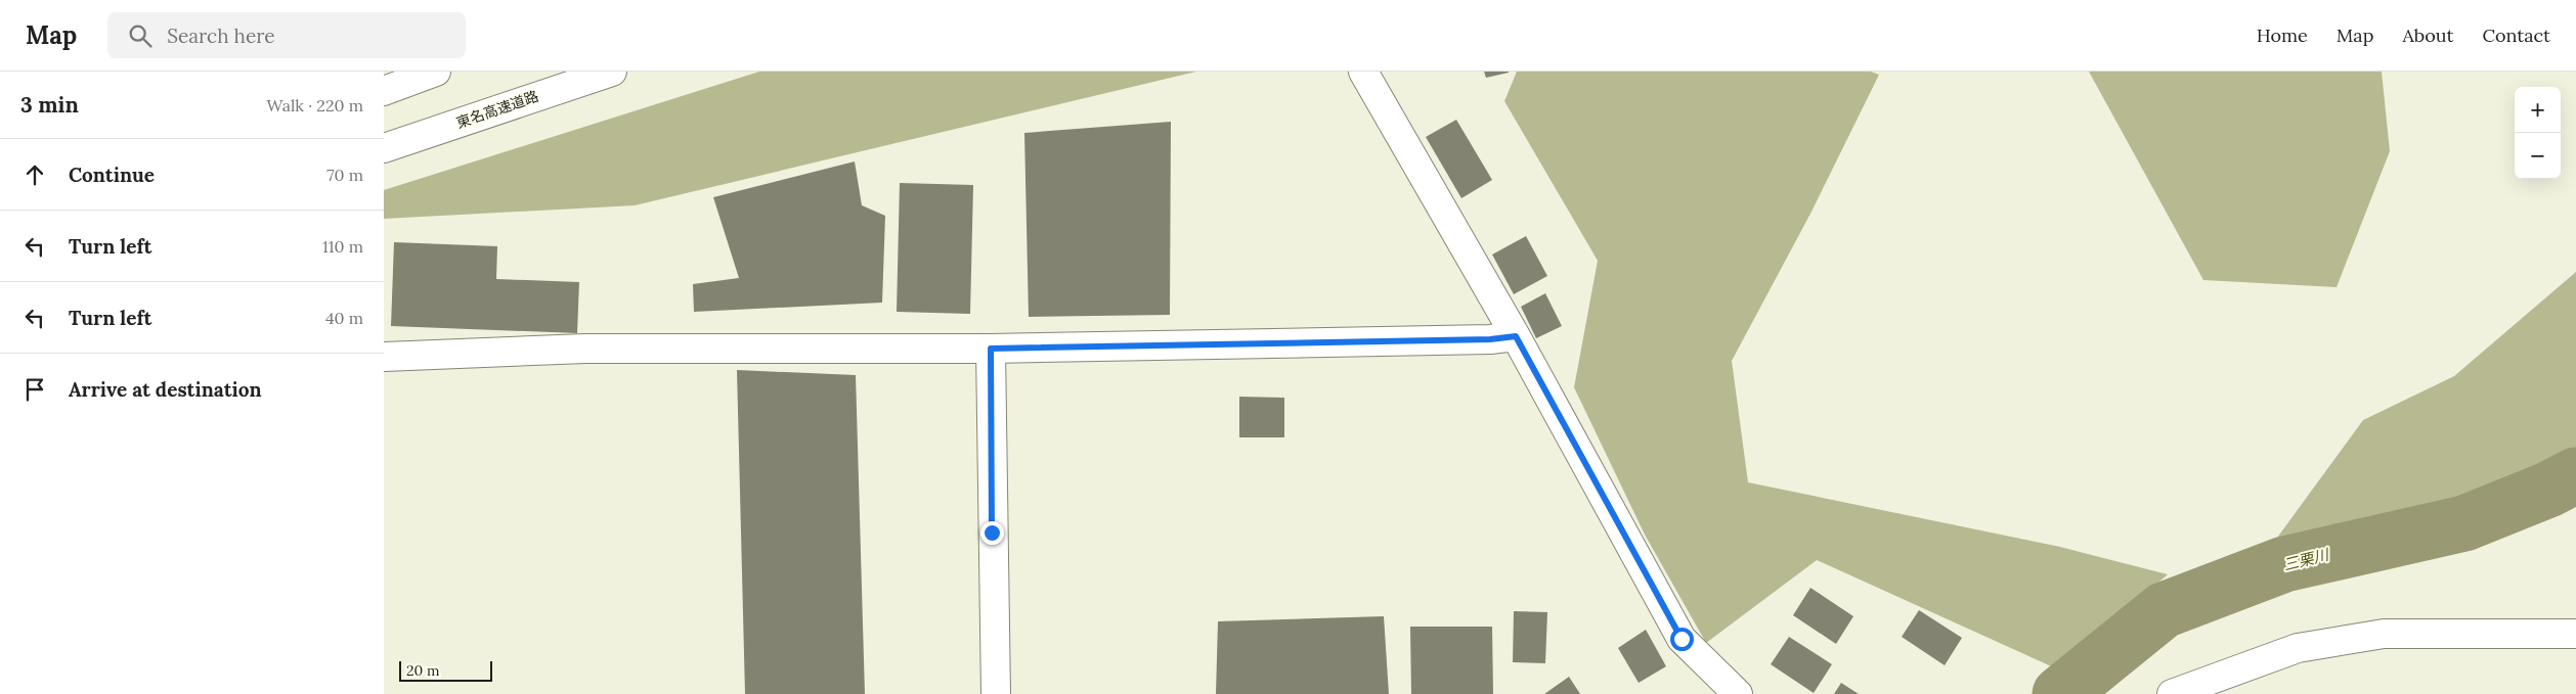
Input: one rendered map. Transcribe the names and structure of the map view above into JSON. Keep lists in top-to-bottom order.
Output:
{
  "streets": {
    "main road": ["東名高速道路"]
  },
  "water": ["三栗川"],
  "scale_bar": "20 m",
  "page": {
    "header": "Map",
    "search": "Search here",
    "nav": [
      "Home",
      "Map",
      "About",
      "Contact"
    ],
    "heading": ["3 min", "Walk · 220 m"],
    "map_buttons": ["+", "−"],
    "list": [
      ["Continue", "70 m"],
      ["Turn left", "110 m"],
      ["Turn left", "40 m"],
      "Arrive at destination"
    ],
    "scale": "20 m"
  }
}
